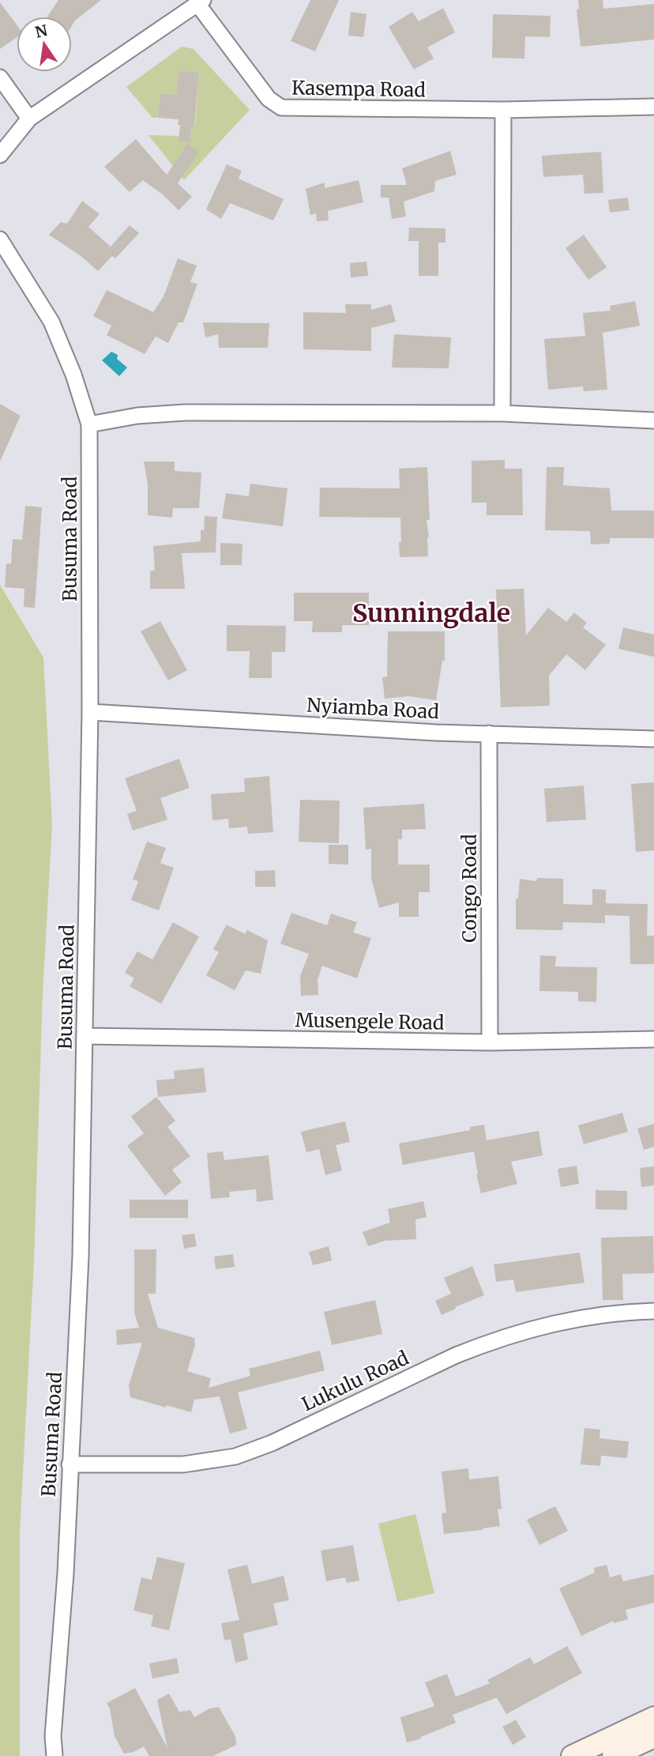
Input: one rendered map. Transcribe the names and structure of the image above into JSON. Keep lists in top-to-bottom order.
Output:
{
  "streets": {
    "street": [
      "Kasempa Road",
      "Busuma Road",
      "Nyiamba Road",
      "Congo Road",
      "Musengele Road",
      "Lukulu Road"
    ]
  },
  "crossings": [
    ["Busuma Road", "Nyiamba Road"],
    ["Busuma Road", "Musengele Road"],
    ["Busuma Road", "Lukulu Road"],
    ["Nyiamba Road", "Congo Road"],
    ["Congo Road", "Musengele Road"]
  ],
  "districts": ["Sunningdale"],
  "north": "top"
}
